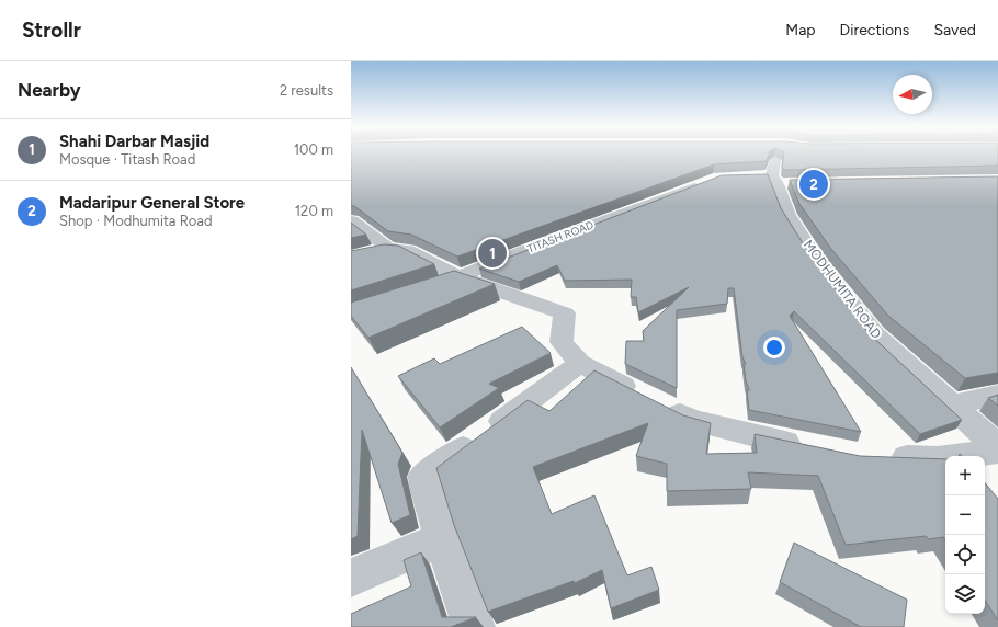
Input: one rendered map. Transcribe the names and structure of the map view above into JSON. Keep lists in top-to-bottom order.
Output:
{
  "streets": {
    "street": ["TITASH ROAD", "MODHUMITA ROAD"]
  },
  "north": "left",
  "page": {
    "header": "Strollr",
    "nav": ["Map", "Directions", "Saved"],
    "heading": ["Nearby", "2 results"],
    "list": [
      {
        "mark": "1",
        "name": "Shahi Darbar Masjid",
        "note": "Mosque · Titash Road",
        "value": "100 m"
      },
      {
        "mark": "2",
        "name": "Madaripur General Store",
        "note": "Shop · Modhumita Road",
        "value": "120 m"
      }
    ],
    "pins": ["2", "1"],
    "map_buttons": ["+", "−"]
  }
}
